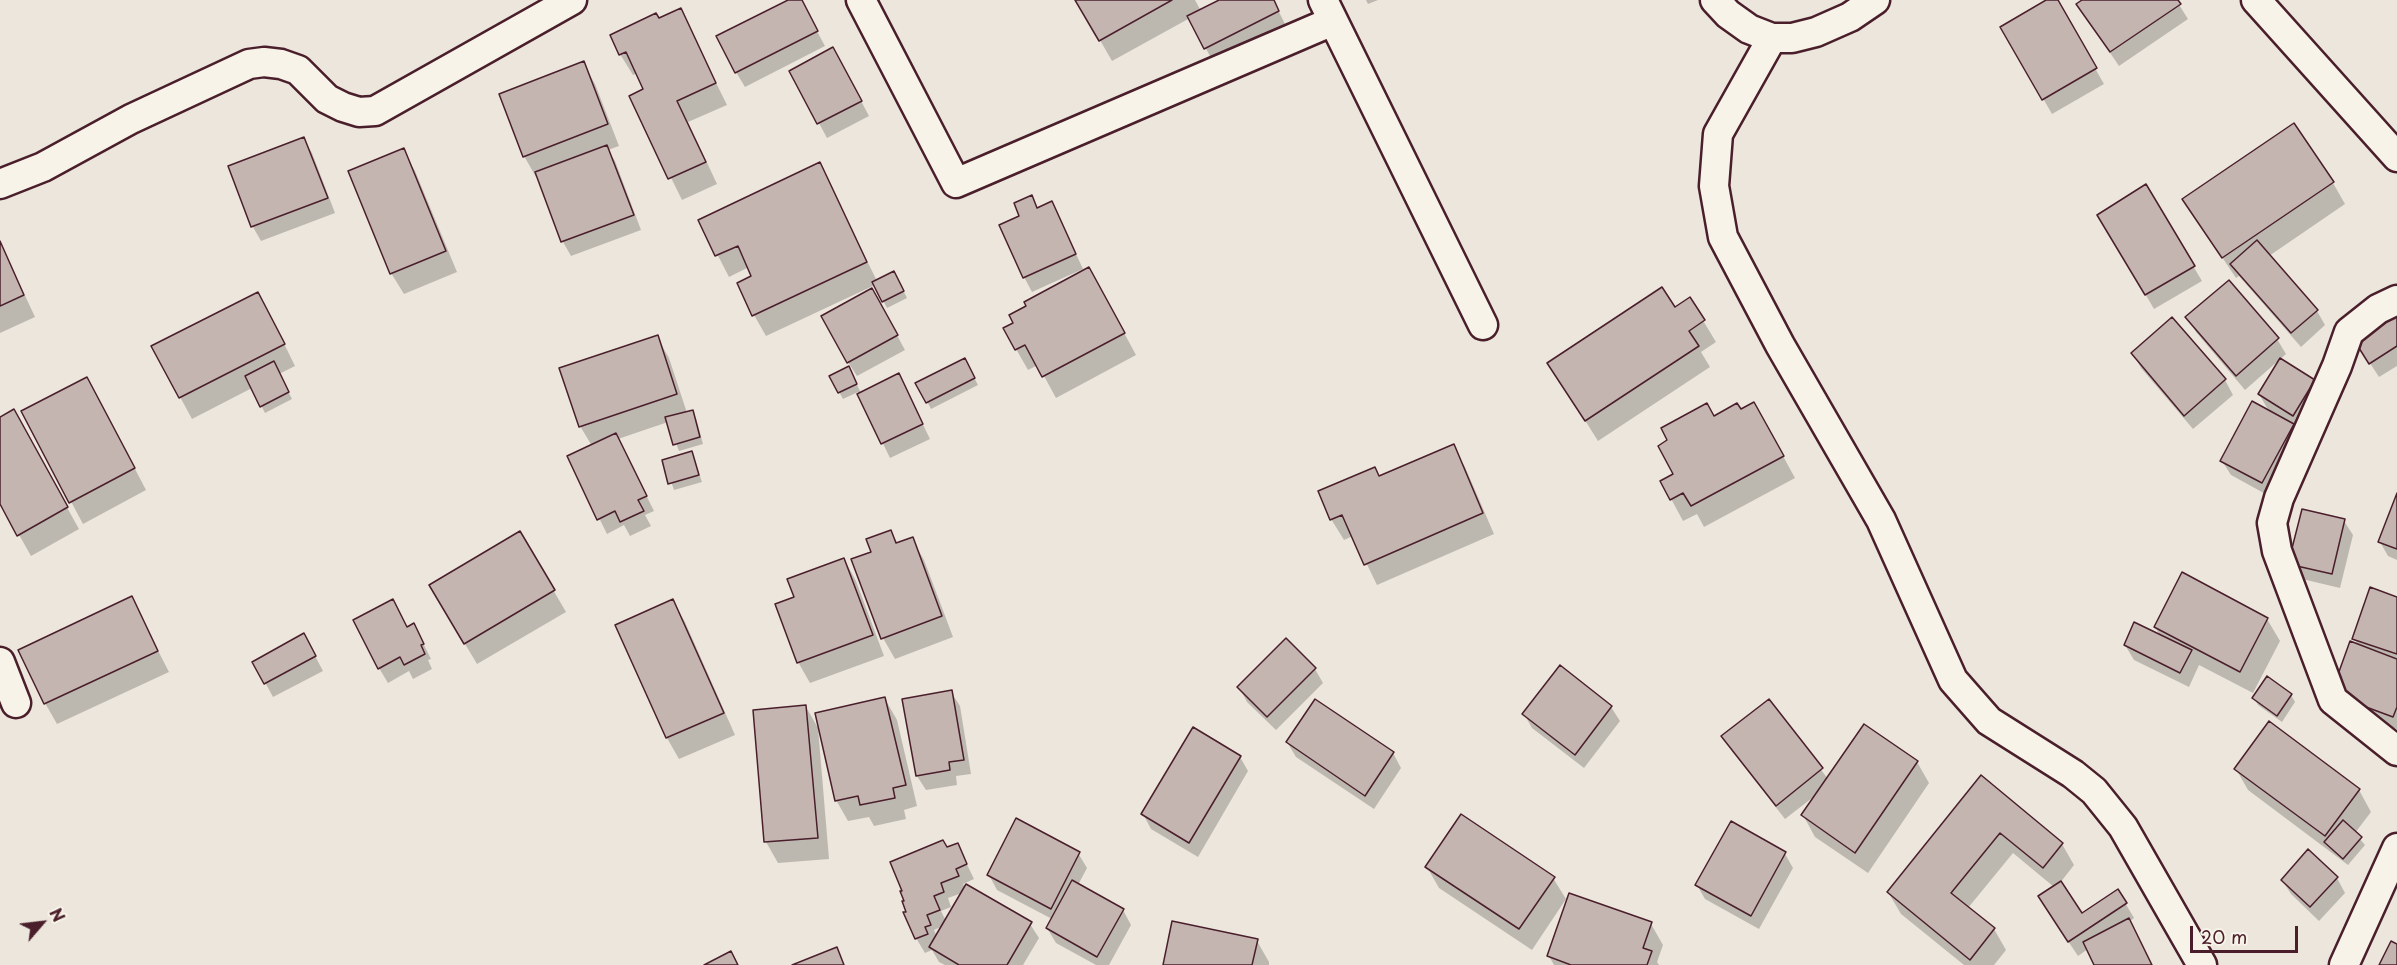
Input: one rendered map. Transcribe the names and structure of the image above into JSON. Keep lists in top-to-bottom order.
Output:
{
  "scale_bar": "20 m",
  "north": "top right"
}
